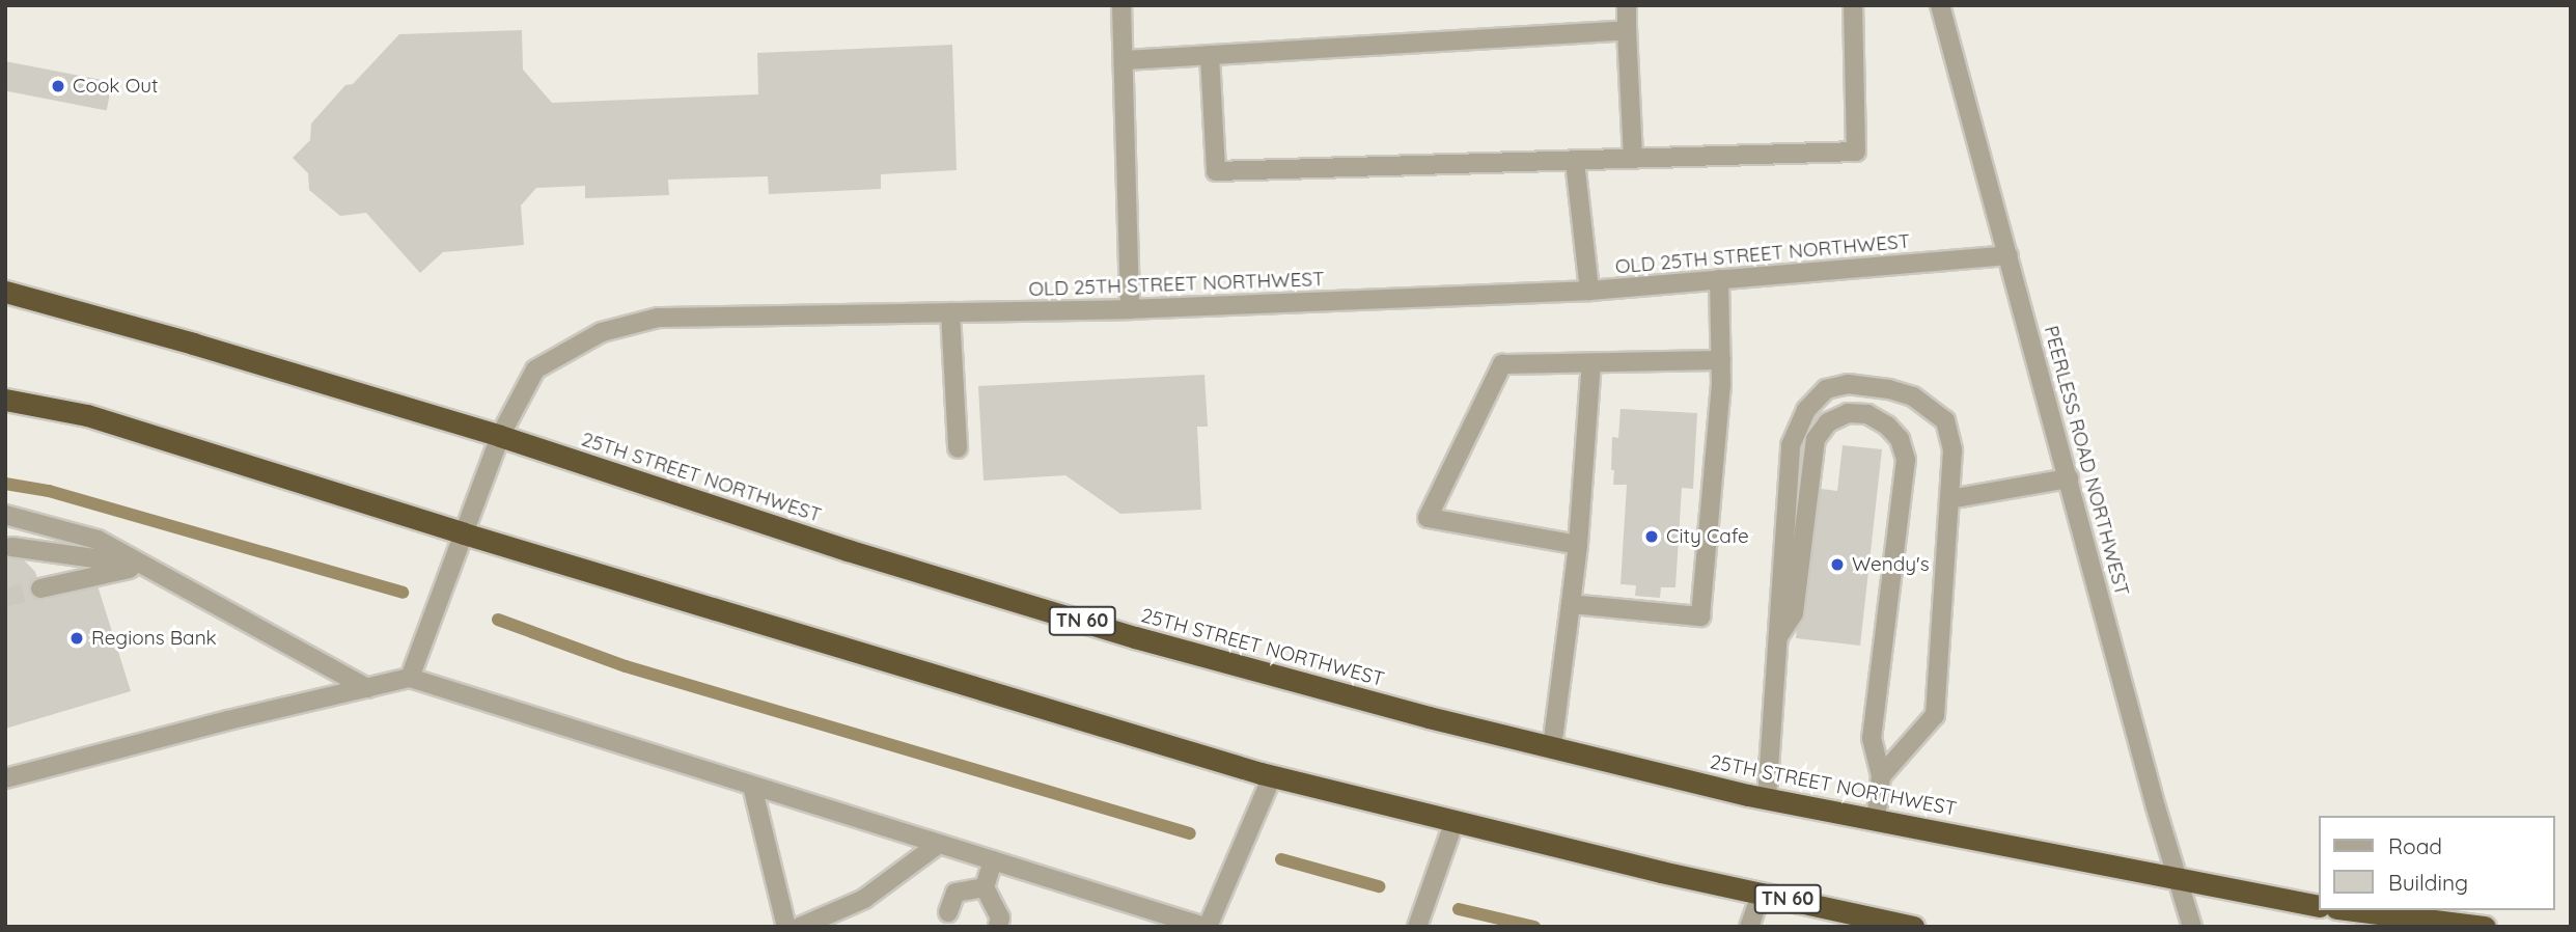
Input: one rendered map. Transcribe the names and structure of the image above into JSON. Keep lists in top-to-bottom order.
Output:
{
  "streets": {
    "highway": ["25TH STREET NORTHWEST", "TN 60"],
    "street": ["OLD 25TH STREET NORTHWEST", "PEERLESS ROAD NORTHWEST"]
  },
  "crossings": [
    ["OLD 25TH STREET NORTHWEST", "PEERLESS ROAD NORTHWEST"],
    ["OLD 25TH STREET NORTHWEST", "25TH STREET NORTHWEST"],
    ["OLD 25TH STREET NORTHWEST", "TN 60"],
    ["PEERLESS ROAD NORTHWEST", "25TH STREET NORTHWEST"]
  ],
  "places": [
    "Cook Out",
    "City Cafe",
    "Wendy's",
    "Regions Bank"
  ],
  "legend": ["Road", "Building"]
}
